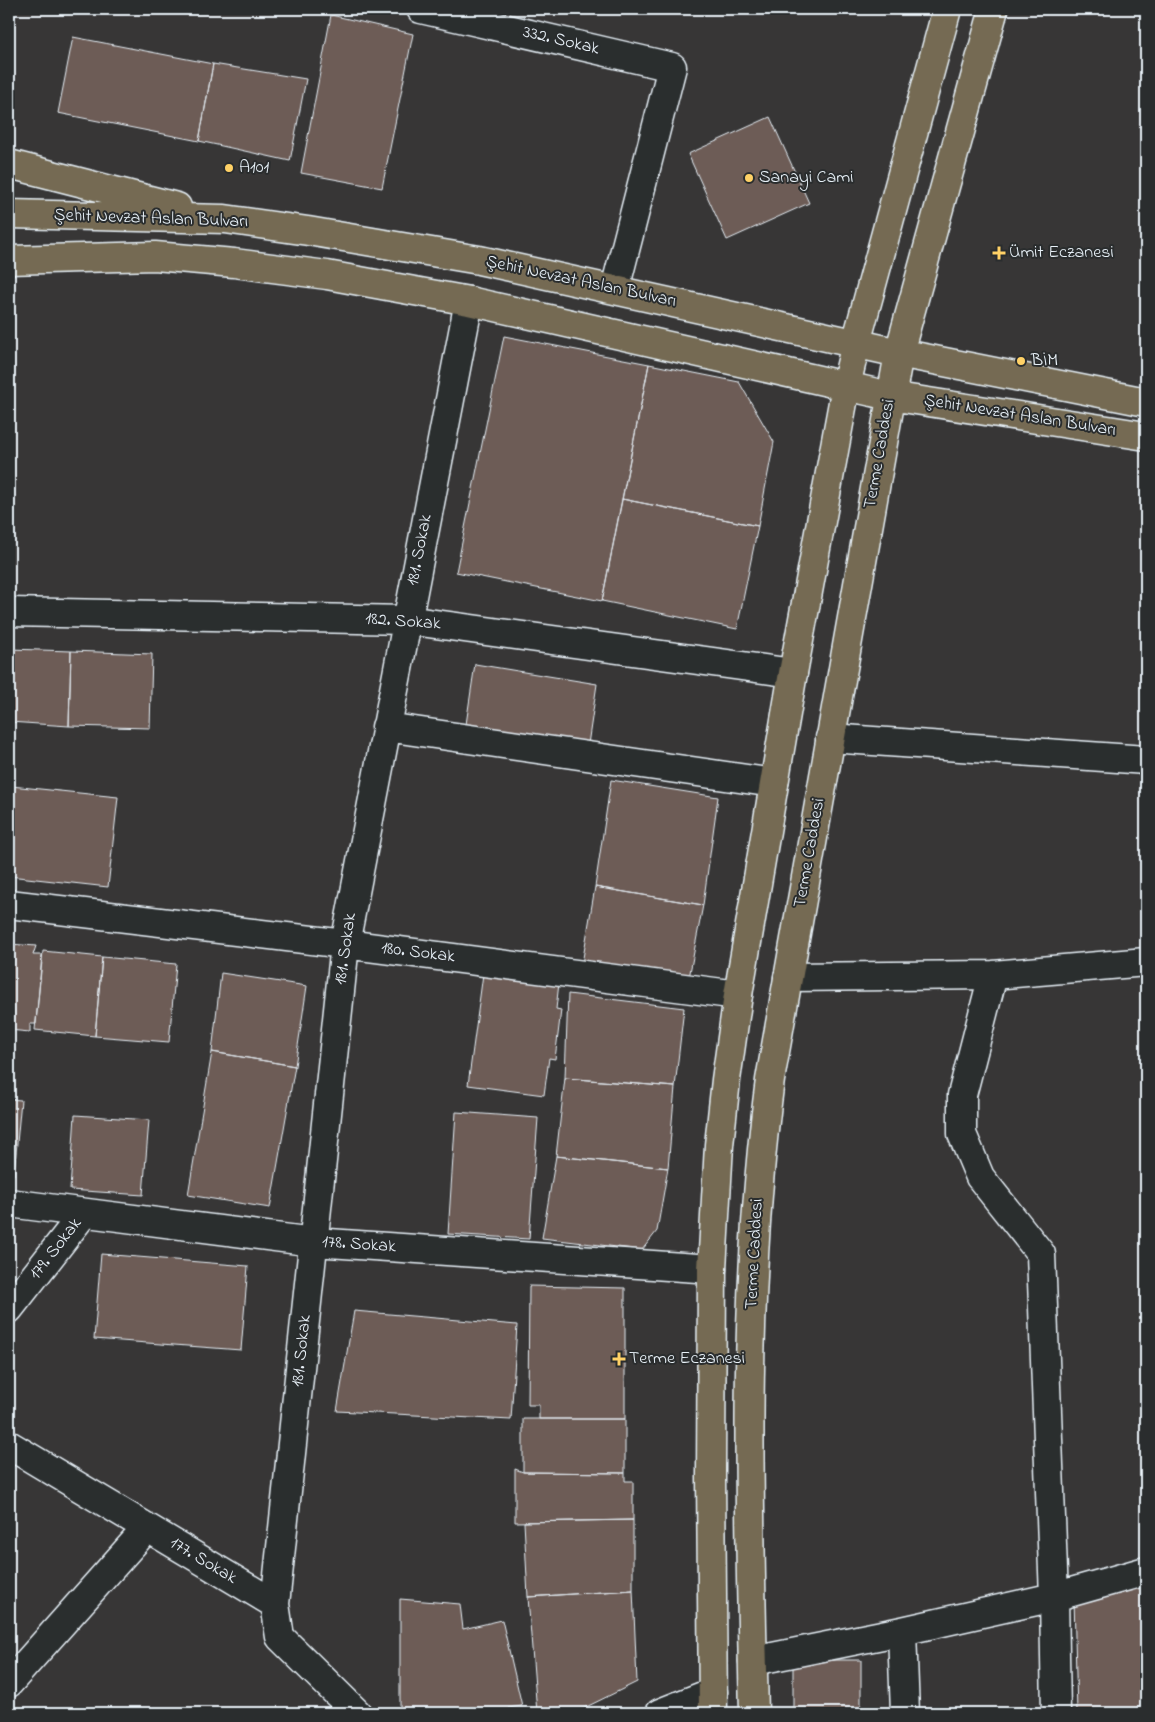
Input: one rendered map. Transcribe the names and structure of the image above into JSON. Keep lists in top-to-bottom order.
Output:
{
  "streets": {
    "main road": ["Şehit Nevzat Aslan Bulvarı", "Terme Caddesi"],
    "street": [
      "332. Sokak",
      "181. Sokak",
      "182. Sokak",
      "180. Sokak",
      "178. Sokak",
      "179. Sokak",
      "177. Sokak"
    ]
  },
  "crossings": [
    ["332. Sokak", "Şehit Nevzat Aslan Bulvarı"],
    ["Şehit Nevzat Aslan Bulvarı", "Terme Caddesi"],
    ["Şehit Nevzat Aslan Bulvarı", "181. Sokak"],
    ["181. Sokak", "182. Sokak"],
    ["181. Sokak", "180. Sokak"],
    ["181. Sokak", "178. Sokak"],
    ["181. Sokak", "177. Sokak"],
    ["178. Sokak", "179. Sokak"]
  ],
  "places": {
    "other": ["A101", "Sanayi Cami", "BİM"],
    "health": ["Ümit Eczanesi", "Terme Eczanesi"]
  }
}
